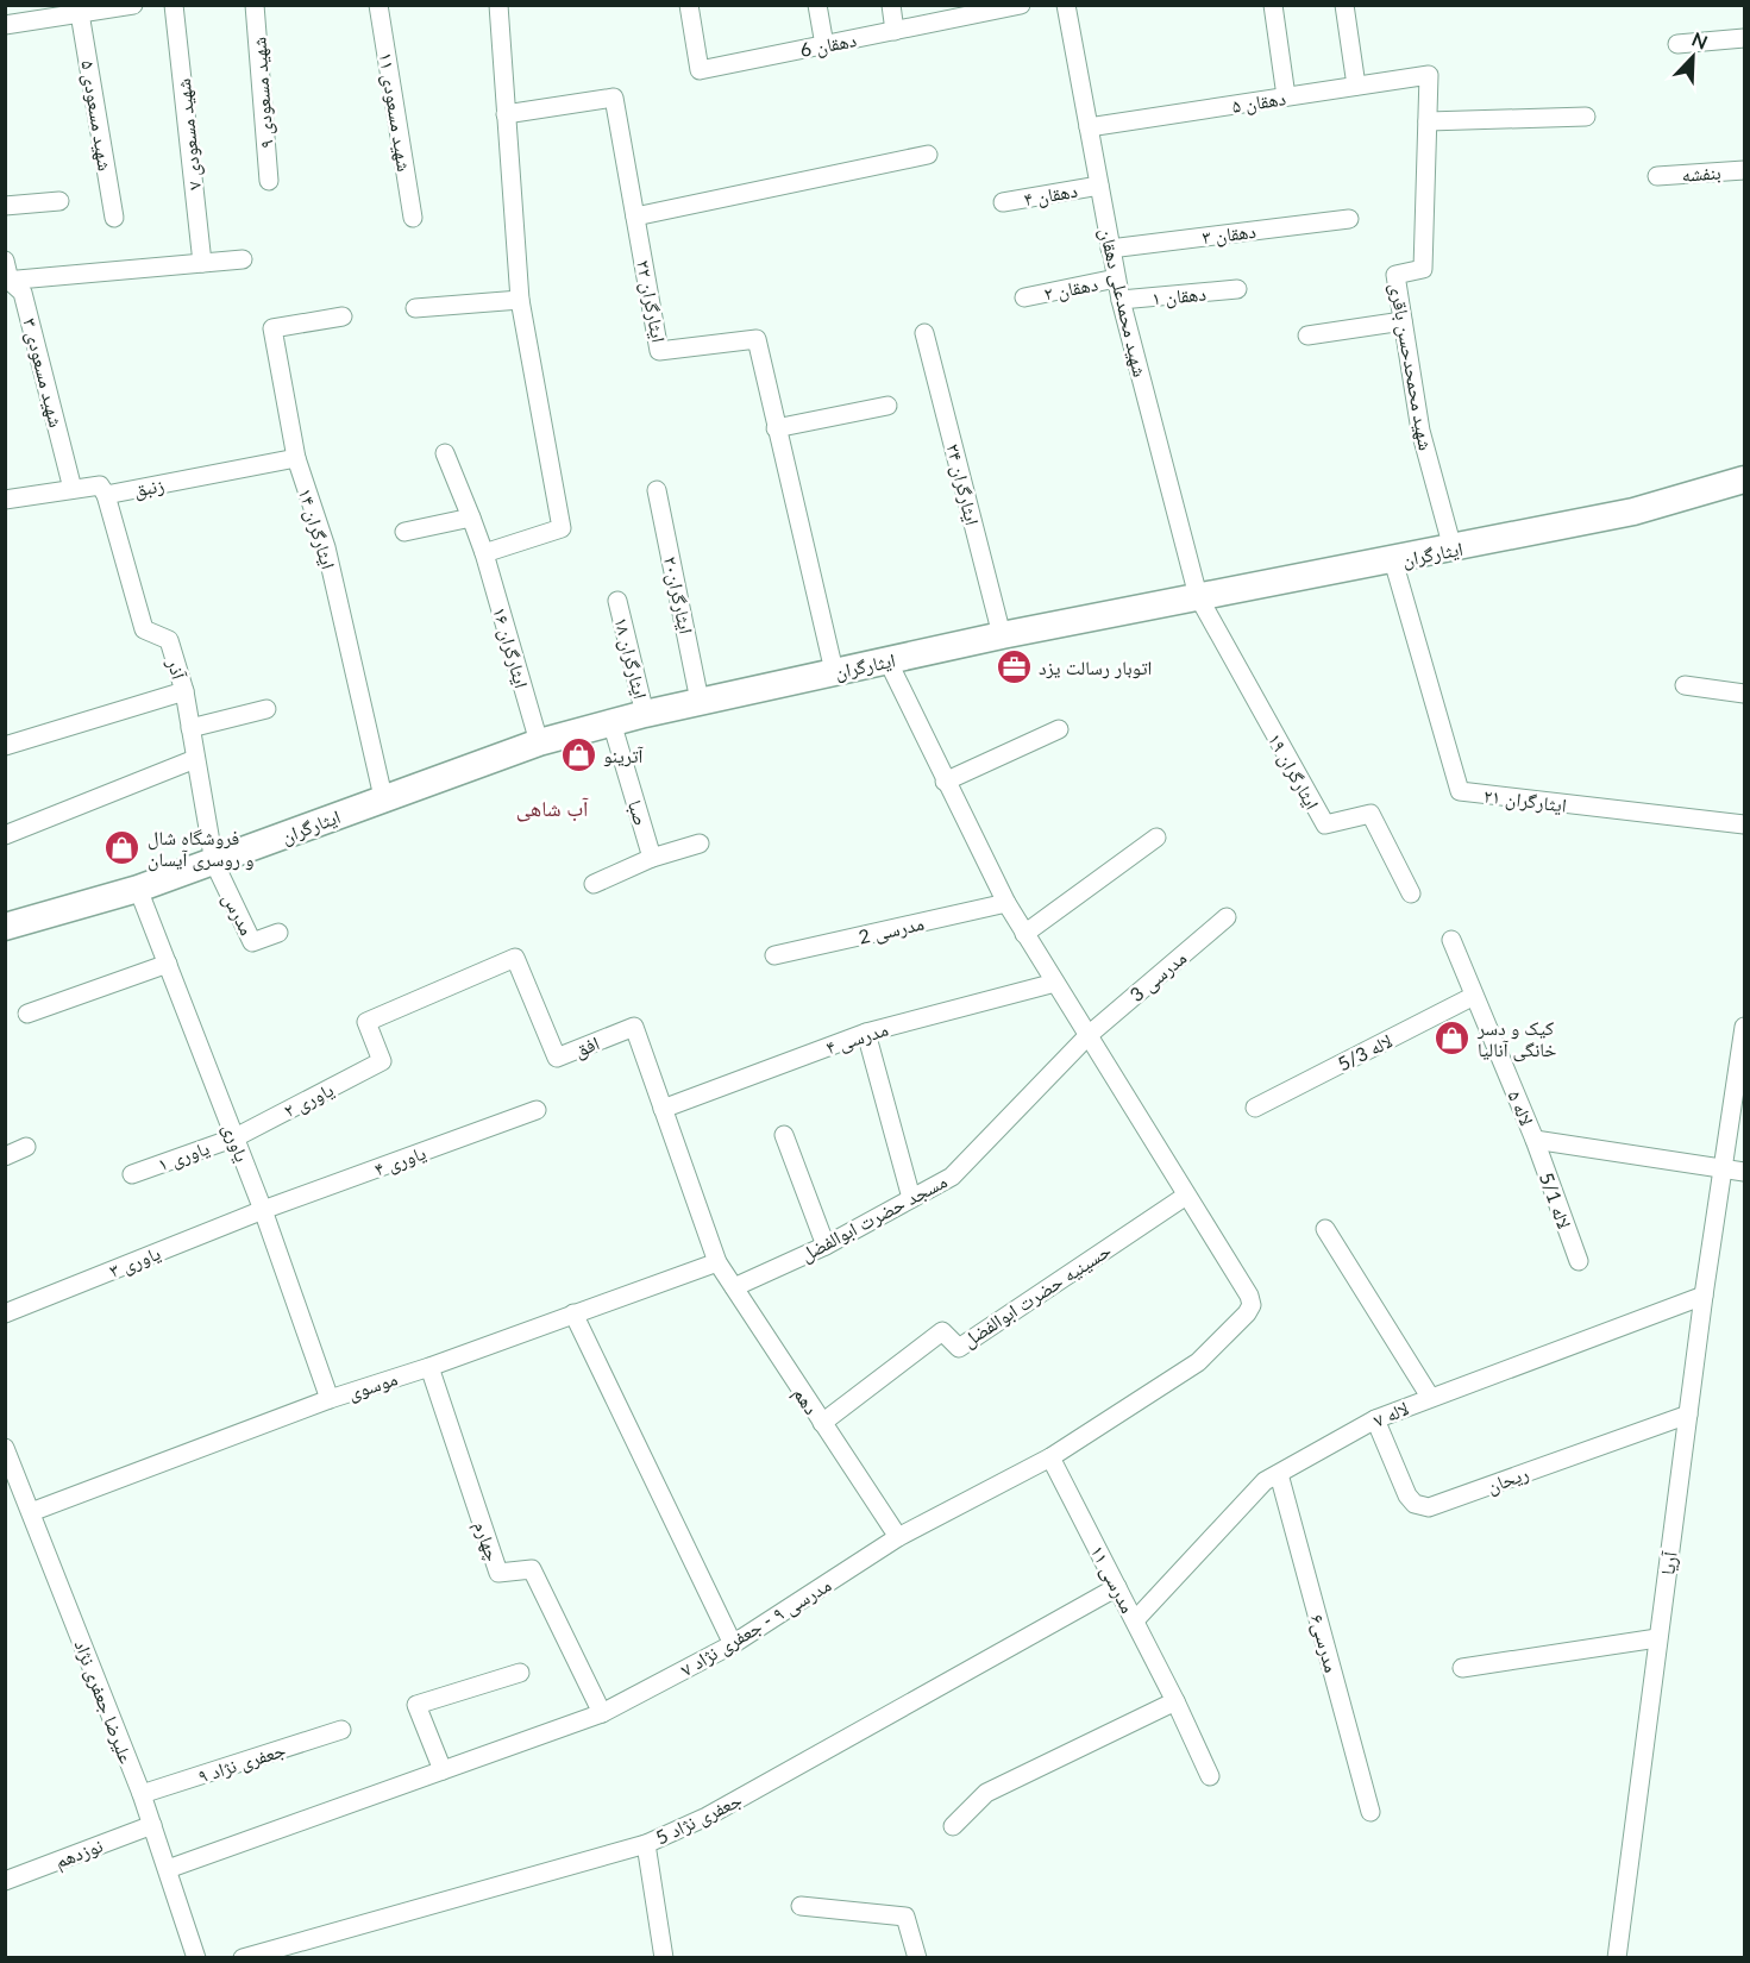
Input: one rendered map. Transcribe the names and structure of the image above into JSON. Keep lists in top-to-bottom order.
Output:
{
  "streets": {
    "main road": ["ایثارگران"],
    "street": [
      "دهقان 6",
      "شهید مسعودی ۹",
      "دهقان ۵",
      "شهید مسعودی ۱۱",
      "شهید مسعودی ۵",
      "شهید مسعودی ۷",
      "بنفشه",
      "دهقان ۴",
      "دهقان ۳",
      "دهقان ۲",
      "دهقان ۱",
      "ایثارگران ۲۲",
      "شهید محمدعلی دهقان",
      "شهید محمحدحسن باقری",
      "شهید مسعودی ۳",
      "ایثارگران ۲۴",
      "زنبق",
      "ایثارگران ۱۴",
      "۲۰ایثارگران",
      "ایثارگران ۱۶",
      "ایثارگران ۱۸",
      "آذر",
      "ایثارگران ۱‍۹",
      "ایثارگران ۲۱",
      "صبا",
      "مدرس",
      "مدرسی 2",
      "مدرسی 3",
      "مدرسی ۴",
      "افق",
      "لاله 5/3",
      "یاوری ۲",
      "لاله ۵",
      "یاوری",
      "یاوری ۱",
      "یاوری ۴",
      "لاله 5/1",
      "مسجد حضرت ابوالفضل",
      "یاوری ۳",
      "حسینیه حضرت ابوالفضل",
      "موسوی",
      "دهم",
      "لاله ۷",
      "ریحان",
      "چهارم",
      "آریا",
      "مدرسی ۱۱",
      "مدرسی ۹ - جعفری نژاد ۷",
      "مدرسی۶",
      "علیرضا جعفری نژاد",
      "جعفری نژاد ۹",
      "جعفری نژاد 5",
      "نوزدهم"
    ]
  },
  "crossings": [
    ["دهقان ۵", "شهید محمدعلی دهقان"],
    ["دهقان ۵", "شهید محمحدحسن باقری"],
    ["دهقان ۴", "شهید محمدعلی دهقان"],
    ["دهقان ۳", "شهید محمدعلی دهقان"],
    ["دهقان ۲", "شهید محمدعلی دهقان"],
    ["دهقان ۱", "شهید محمدعلی دهقان"],
    ["ایثارگران ۲۲", "ایثارگران"],
    ["شهید محمدعلی دهقان", "ایثارگران"],
    ["شهید محمدعلی دهقان", "ایثارگران ۱‍۹"],
    ["شهید محمحدحسن باقری", "ایثارگران"],
    ["شهید مسعودی ۳", "زنبق"],
    ["ایثارگران ۲۴", "ایثارگران"],
    ["زنبق", "ایثارگران ۱۴"],
    ["زنبق", "آذر"],
    ["ایثارگران ۱۴", "ایثارگران"],
    ["ایثارگران", "۲۰ایثارگران"],
    ["ایثارگران", "ایثارگران ۱۶"],
    ["ایثارگران", "ایثارگران ۱۸"],
    ["ایثارگران", "آذر"],
    ["ایثارگران", "ایثارگران ۱‍۹"],
    ["ایثارگران", "ایثارگران ۲۱"],
    ["ایثارگران", "صبا"],
    ["ایثارگران", "مدرس"],
    ["ایثارگران", "یاوری"],
    ["آذر", "مدرس"],
    ["مدرسی 3", "مسجد حضرت ابوالفضل"],
    ["مدرسی ۴", "افق"],
    ["افق", "یاوری ۲"],
    ["افق", "موسوی"],
    ["افق", "دهم"],
    ["لاله 5/3", "لاله ۵"],
    ["یاوری ۲", "یاوری"],
    ["یاوری ۲", "یاوری ۱"],
    ["لاله ۵", "لاله 5/1"],
    ["لاله ۵", "آریا"],
    ["یاوری", "یاوری ۱"],
    ["یاوری", "یاوری ۴"],
    ["یاوری", "یاوری ۳"],
    ["یاوری", "موسوی"],
    ["یاوری ۴", "یاوری ۳"],
    ["مسجد حضرت ابوالفضل", "دهم"],
    ["حسینیه حضرت ابوالفضل", "دهم"],
    ["حسینیه حضرت ابوالفضل", "مدرسی ۹ - جعفری نژاد ۷"],
    ["موسوی", "دهم"],
    ["موسوی", "چهارم"],
    ["موسوی", "علیرضا جعفری نژاد"],
    ["دهم", "مدرسی ۹ - جعفری نژاد ۷"],
    ["لاله ۷", "ریحان"],
    ["لاله ۷", "آریا"],
    ["لاله ۷", "مدرسی ۱۱"],
    ["لاله ۷", "مدرسی۶"],
    ["ریحان", "آریا"],
    ["چهارم", "مدرسی ۹ - جعفری نژاد ۷"],
    ["مدرسی ۱۱", "مدرسی ۹ - جعفری نژاد ۷"],
    ["مدرسی ۱۱", "جعفری نژاد 5"],
    ["مدرسی ۹ - جعفری نژاد ۷", "علیرضا جعفری نژاد"],
    ["علیرضا جعفری نژاد", "جعفری نژاد ۹"],
    ["علیرضا جعفری نژاد", "نوزدهم"]
  ],
  "districts": ["آب شاهی"],
  "places": {
    "office": ["اتوبار رسالت یزد"],
    "shop": ["آترینو", "فروشگاه شال و روسری آیسان", "کیک و دسر خانگی آنالیا"]
  },
  "north": "top right"
}
